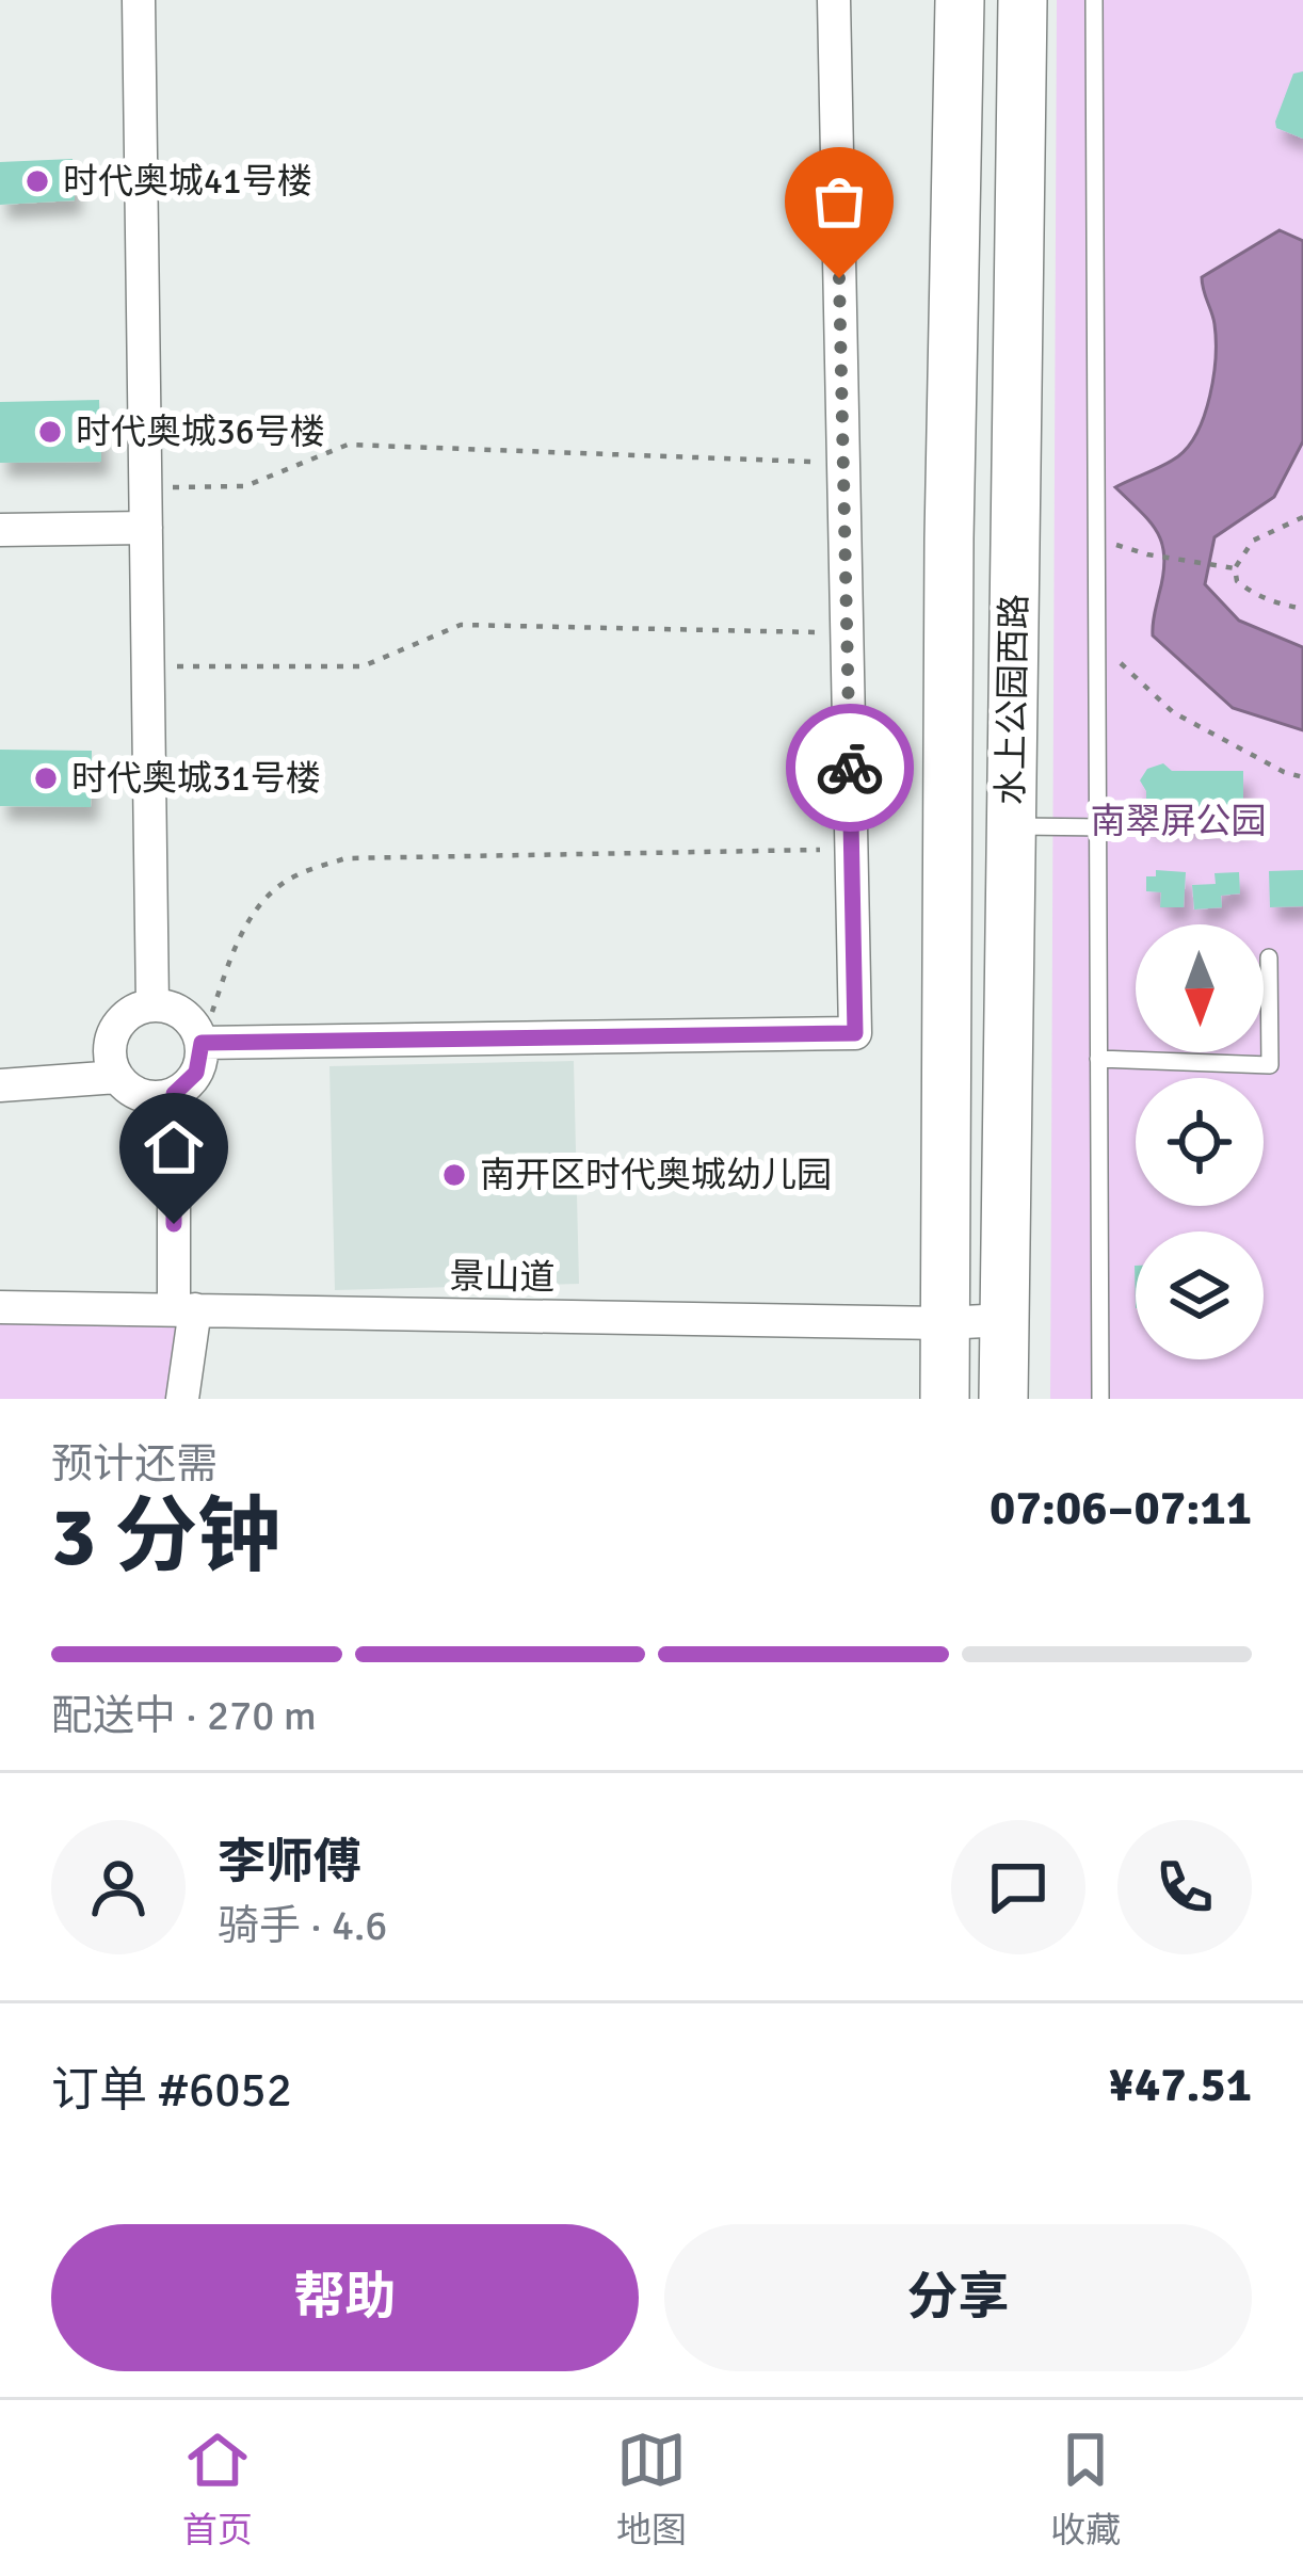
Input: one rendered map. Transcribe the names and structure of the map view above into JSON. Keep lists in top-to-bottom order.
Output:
{
  "streets": {
    "main road": ["水上公园西路"],
    "street": ["景山道"]
  },
  "crossings": [
    ["水上公园西路", "景山道"]
  ],
  "parks": ["南翠屏公园"],
  "places": [
    "时代奥城41号楼",
    "时代奥城36号楼",
    "时代奥城31号楼",
    "南开区时代奥城幼儿园"
  ],
  "north": "bottom",
  "page": {
    "heading": ["3 分钟", "预计还需", "07:06–07:11"],
    "panel": [
      "李师傅",
      "骑手 · 4.6",
      "订单 #6052",
      "¥47.51"
    ],
    "bar": "配送中 · 270 m",
    "buttons": ["帮助", "分享"],
    "tabs": ["首页", "地图", "收藏"]
  }
}
